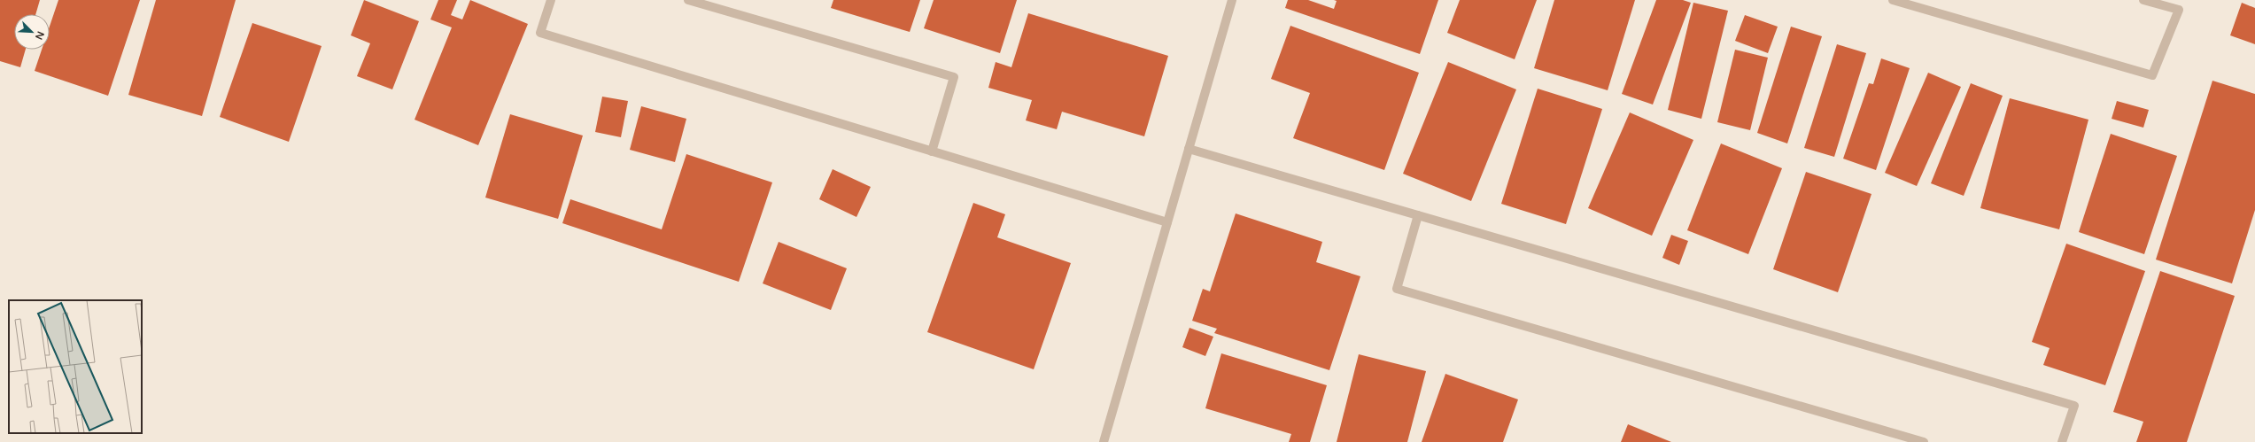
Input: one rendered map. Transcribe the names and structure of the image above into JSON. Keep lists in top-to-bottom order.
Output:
{
  "north": "bottom right"
}
